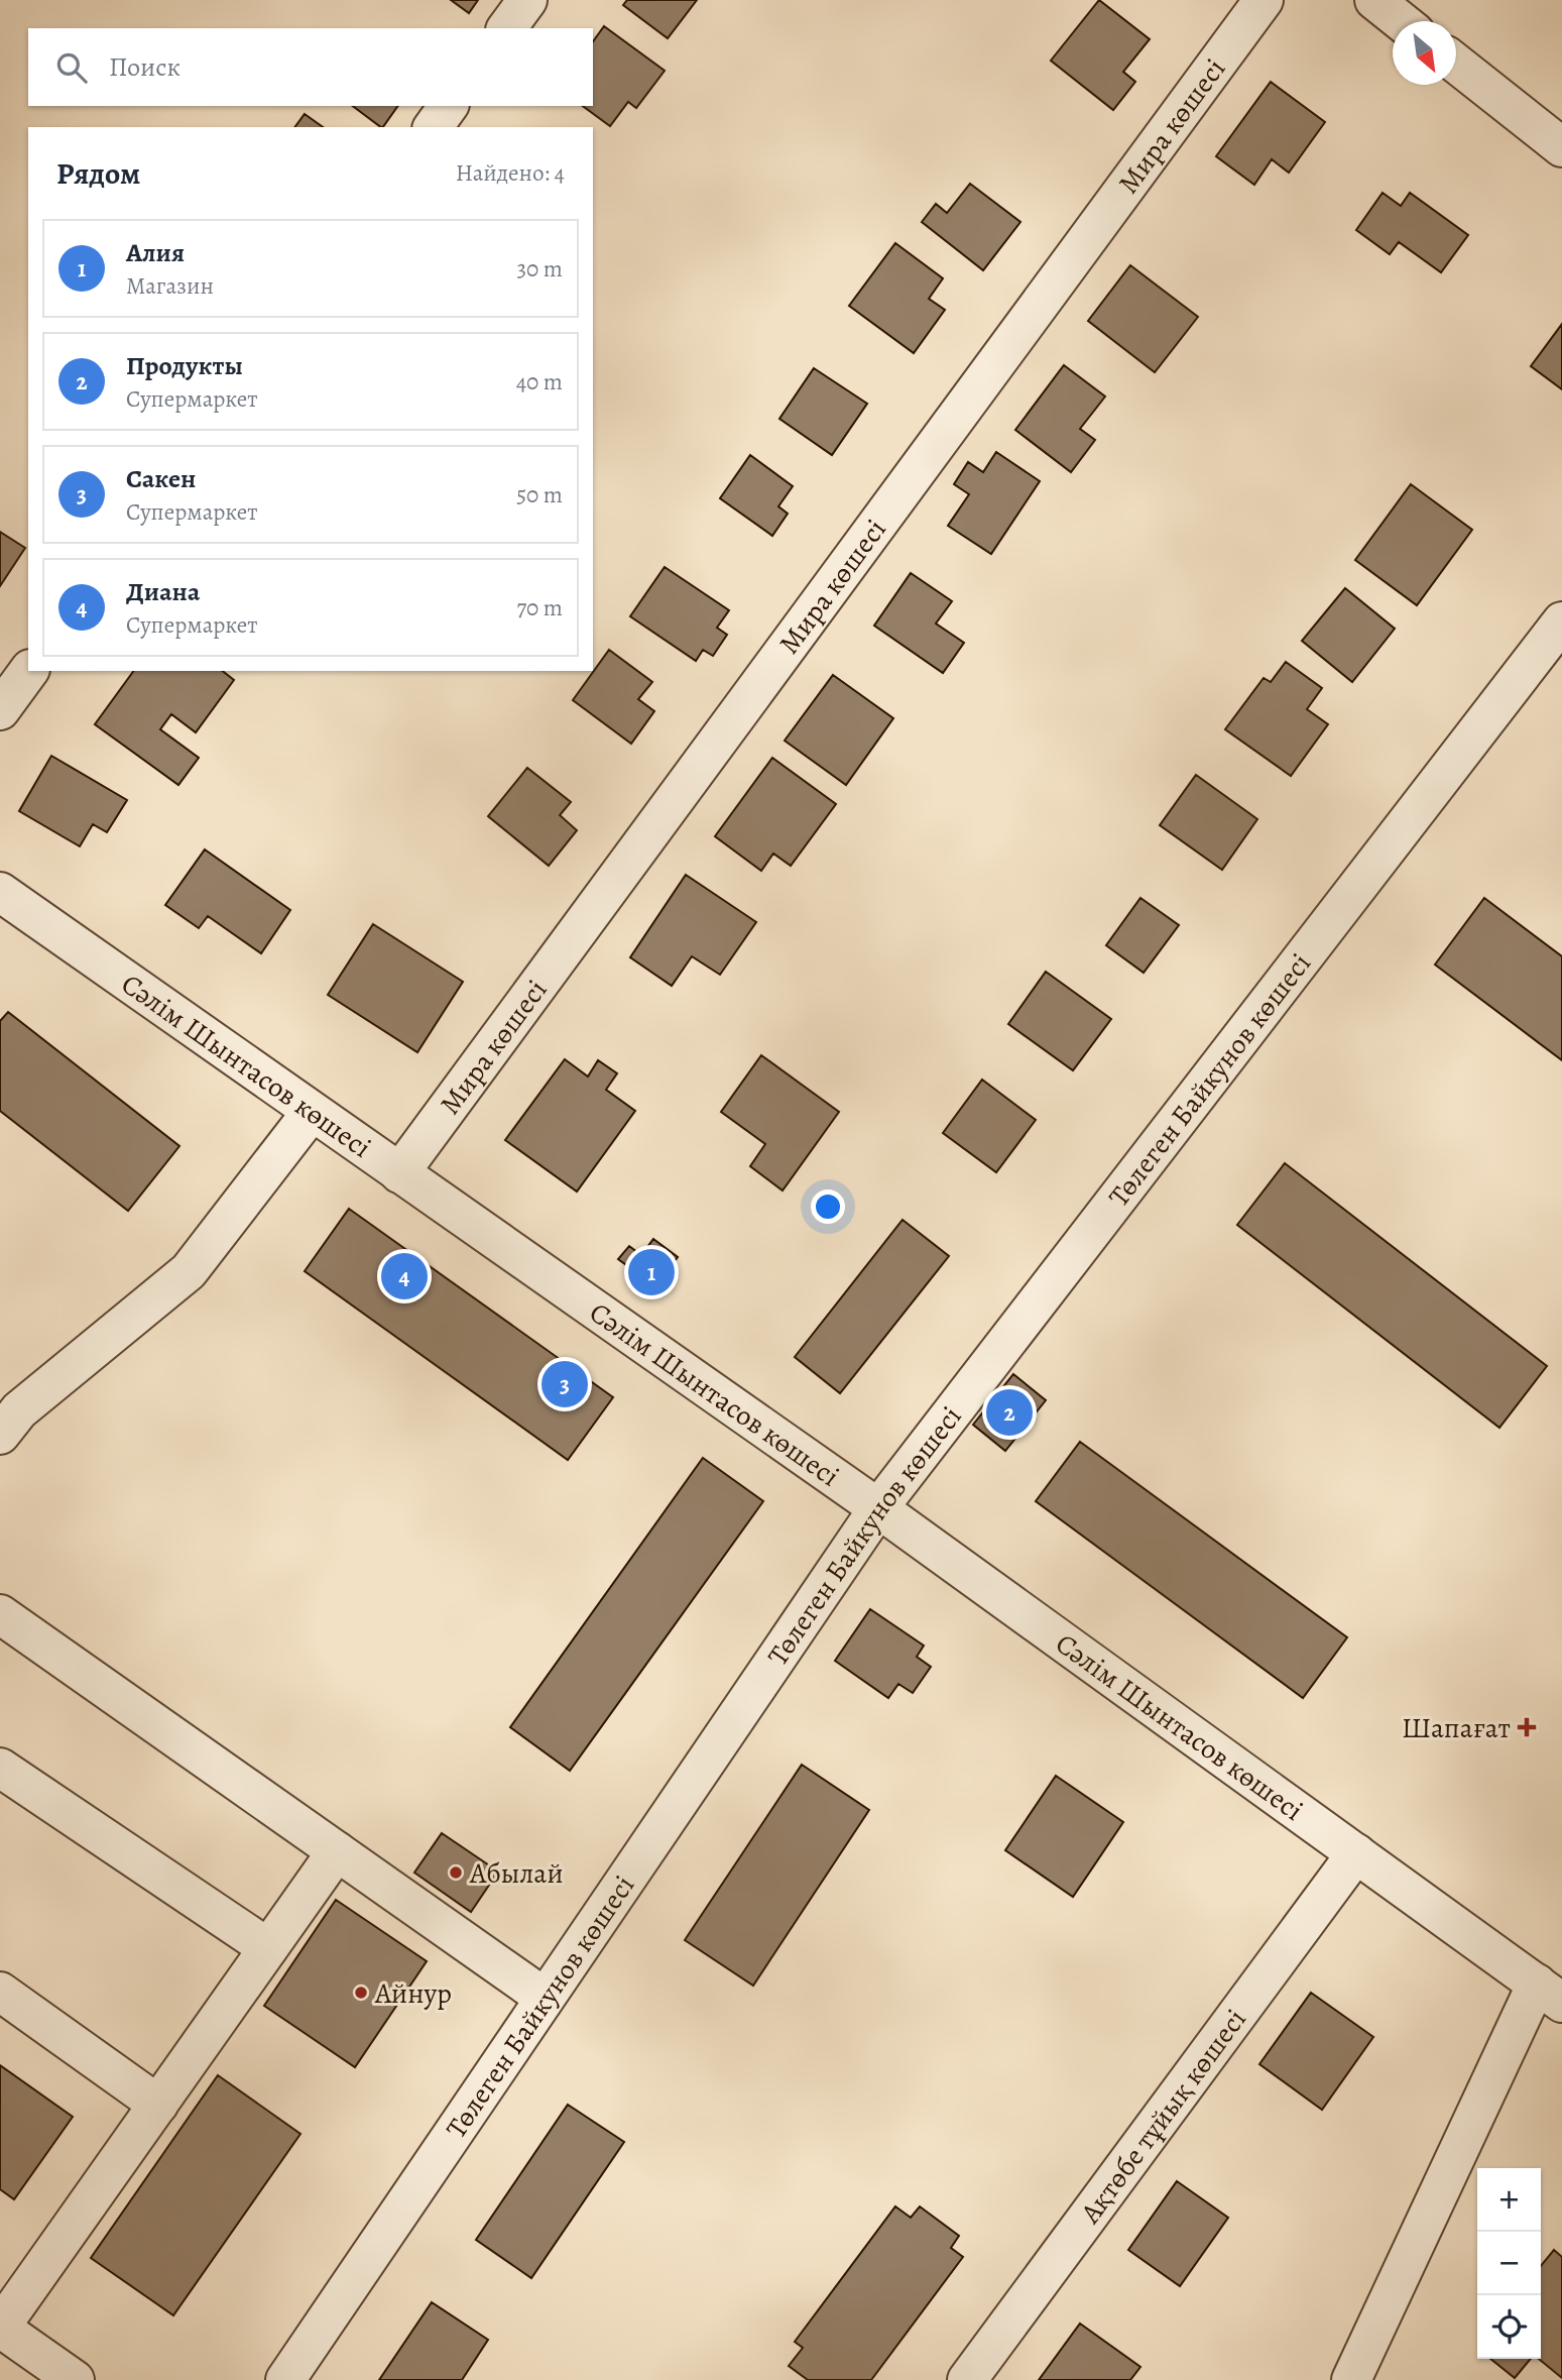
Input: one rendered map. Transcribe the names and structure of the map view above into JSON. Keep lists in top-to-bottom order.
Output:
{
  "streets": {
    "street": [
      "Мира көшесі",
      "Сәлім Шынтасов көшесі",
      "Төлеген Байкунов көшесі",
      "Ақтөбе тұйық көшесі"
    ]
  },
  "crossings": [
    ["Мира көшесі", "Сәлім Шынтасов көшесі"],
    ["Сәлім Шынтасов көшесі", "Төлеген Байкунов көшесі"],
    ["Сәлім Шынтасов көшесі", "Ақтөбе тұйық көшесі"]
  ],
  "places": {
    "health": ["Шапағат"],
    "other": ["Абылай", "Айнур"]
  },
  "north": "bottom right",
  "page": {
    "search": "Поиск",
    "heading": ["Рядом", "Найдено: 4"],
    "list": [
      {
        "mark": "1",
        "name": "Алия",
        "note": "Магазин",
        "value": "30 m"
      },
      {
        "mark": "2",
        "name": "Продукты",
        "note": "Супермаркет",
        "value": "40 m"
      },
      {
        "mark": "3",
        "name": "Сакен",
        "note": "Супермаркет",
        "value": "50 m"
      },
      {
        "mark": "4",
        "name": "Диана",
        "note": "Супермаркет",
        "value": "70 m"
      }
    ],
    "pins": [
      "1",
      "4",
      "3",
      "2"
    ],
    "map_buttons": ["+", "−"]
  }
}
